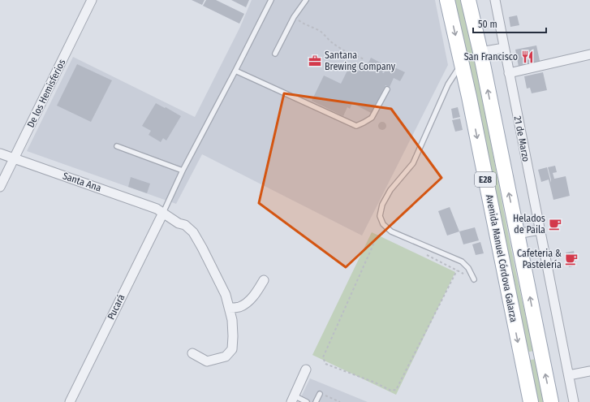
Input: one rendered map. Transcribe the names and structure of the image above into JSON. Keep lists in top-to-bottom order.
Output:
{
  "streets": {
    "main road": ["E28", "Avenida Manuel Córdova Galarza"],
    "street": [
      "De los Hemisferios",
      "21 de Marzo",
      "Santa Ana",
      "Pucará"
    ]
  },
  "crossings": [
    ["De los Hemisferios", "Santa Ana"],
    ["Santa Ana", "Pucará"]
  ],
  "places": {
    "restaurant": ["San Francisco"],
    "office": ["Santana Brewing Company"],
    "cafe": ["Helados de Paila", "Cafeteria & Pastelería"]
  },
  "scale_bar": "50 m"
}
